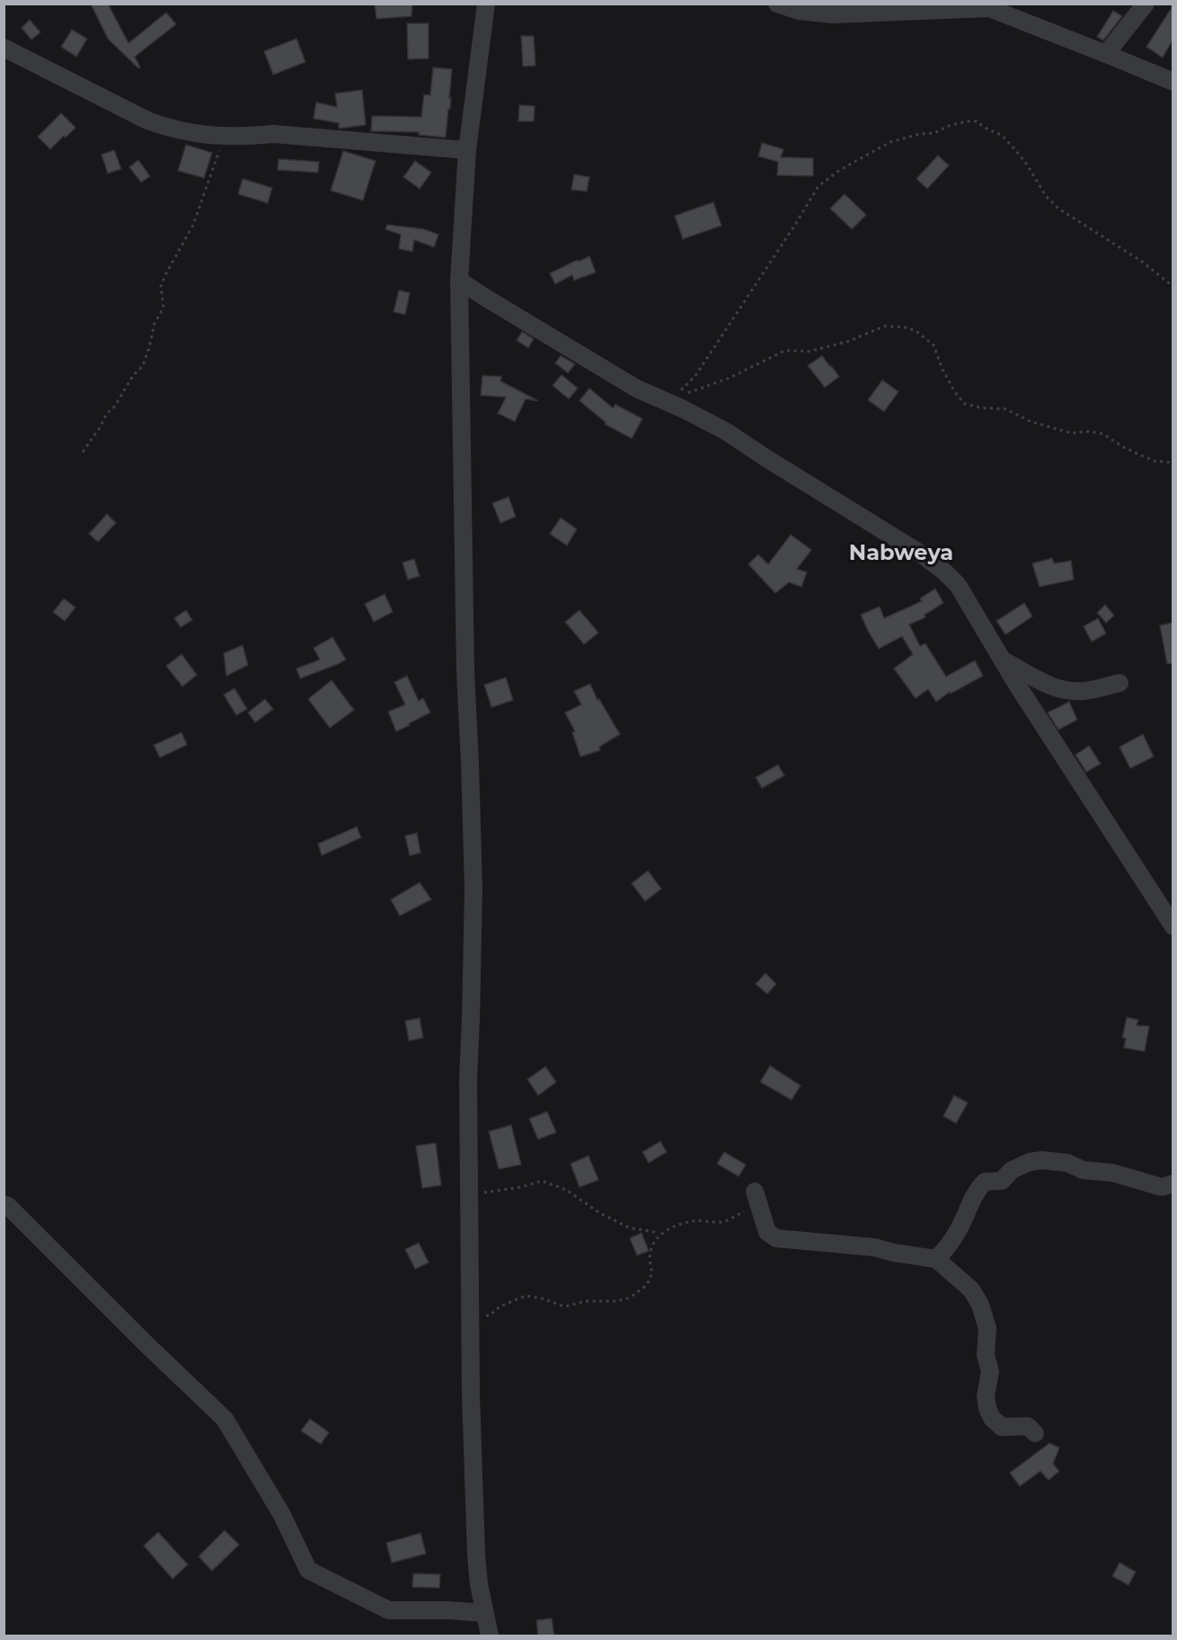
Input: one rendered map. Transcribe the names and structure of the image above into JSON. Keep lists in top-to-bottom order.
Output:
{
  "districts": ["Nabweya"]
}
